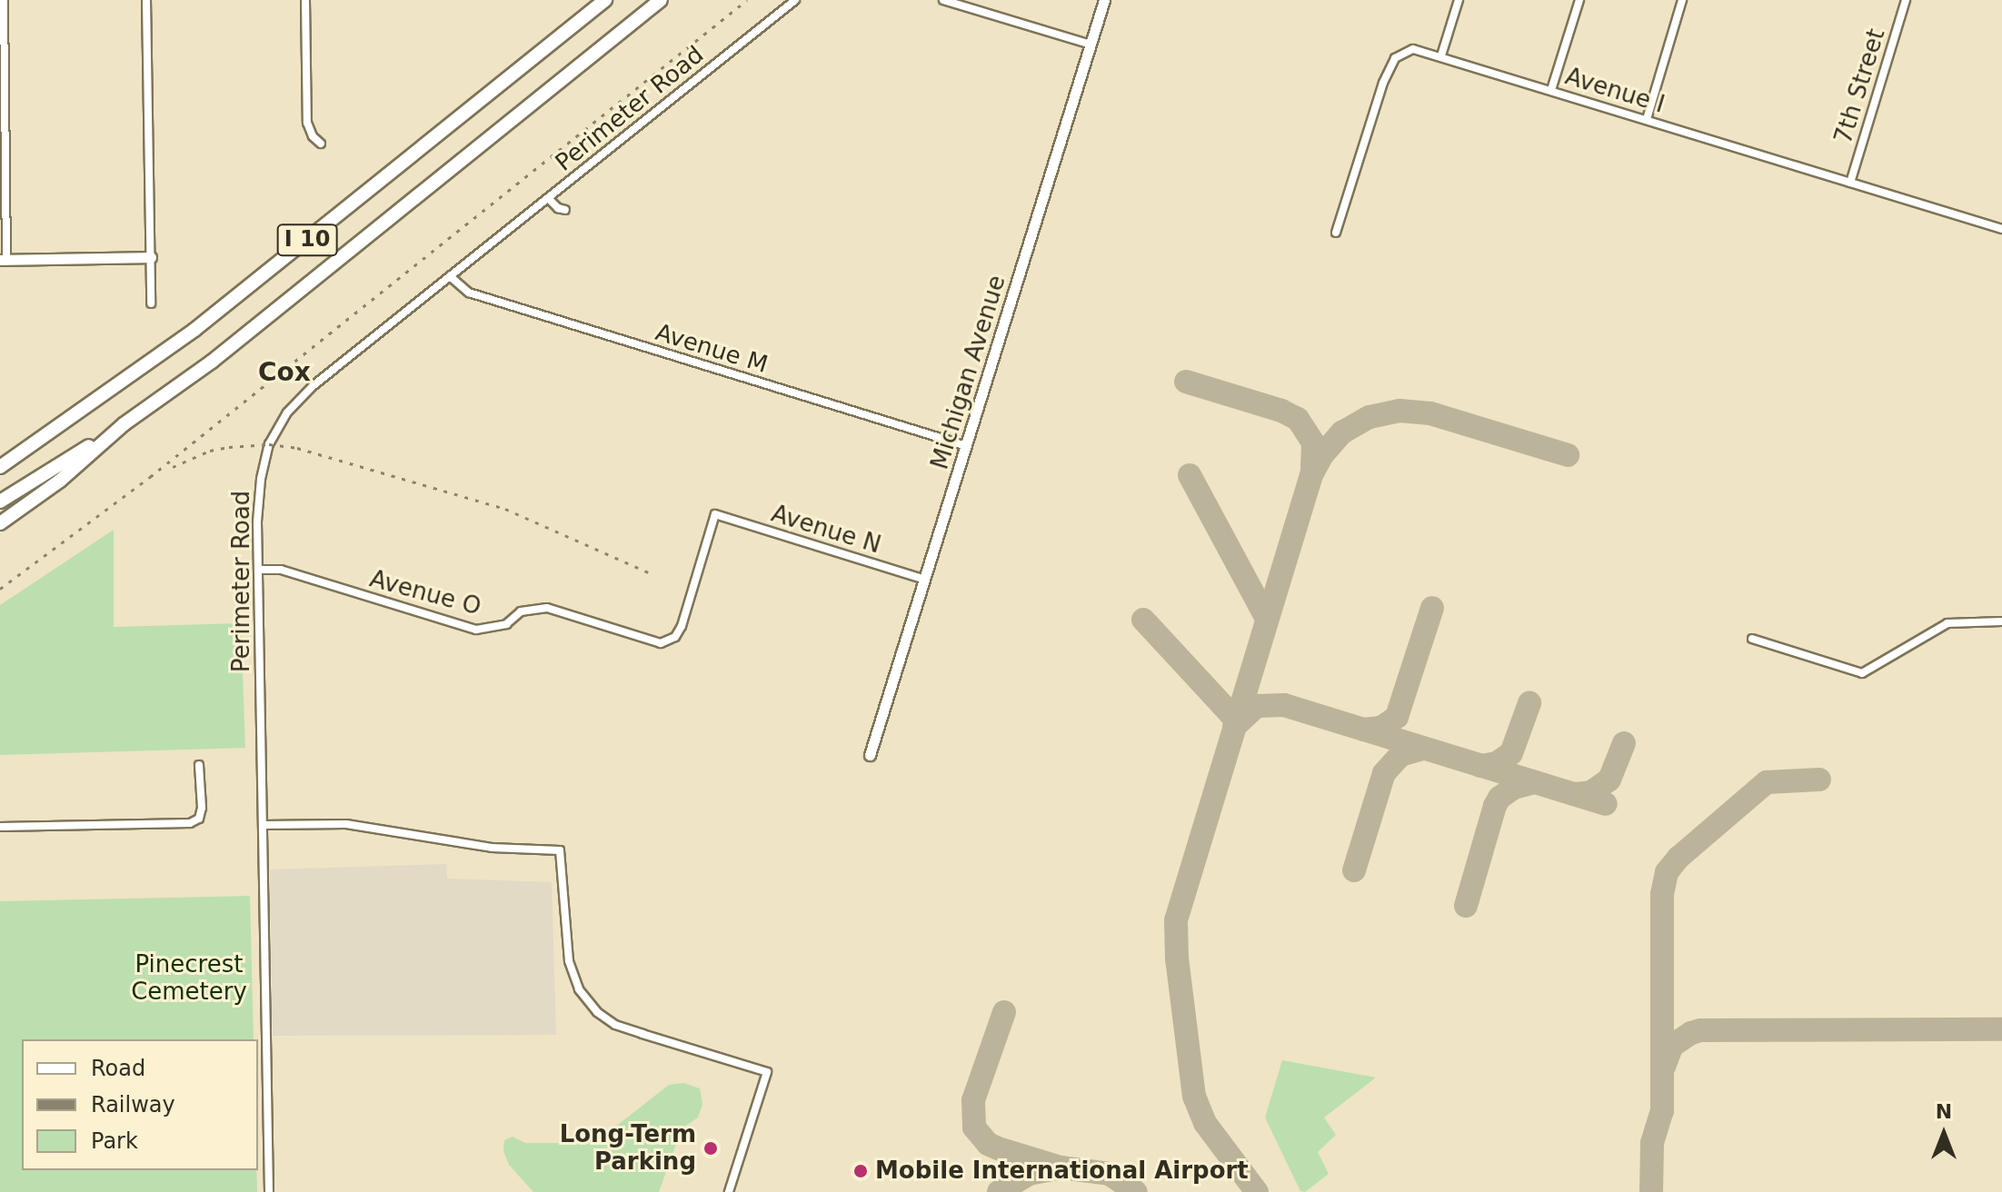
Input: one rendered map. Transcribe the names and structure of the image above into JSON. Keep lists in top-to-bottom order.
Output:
{
  "streets": {
    "highway": ["I 10"],
    "street": [
      "7th Street",
      "Avenue I",
      "Perimeter Road",
      "Avenue M",
      "Michigan Avenue",
      "Avenue N",
      "Avenue O"
    ]
  },
  "crossings": [
    ["7th Street", "Avenue I"],
    ["Perimeter Road", "Avenue M"],
    ["Perimeter Road", "Avenue O"],
    ["Avenue M", "Michigan Avenue"],
    ["Michigan Avenue", "Avenue N"],
    ["Avenue N", "Avenue O"]
  ],
  "districts": ["Cox"],
  "parks": ["Pinecrest Cemetery"],
  "places": ["Long-Term Parking", "Mobile International Airport"],
  "legend": ["Road", "Railway", "Park"],
  "north": "top"
}
